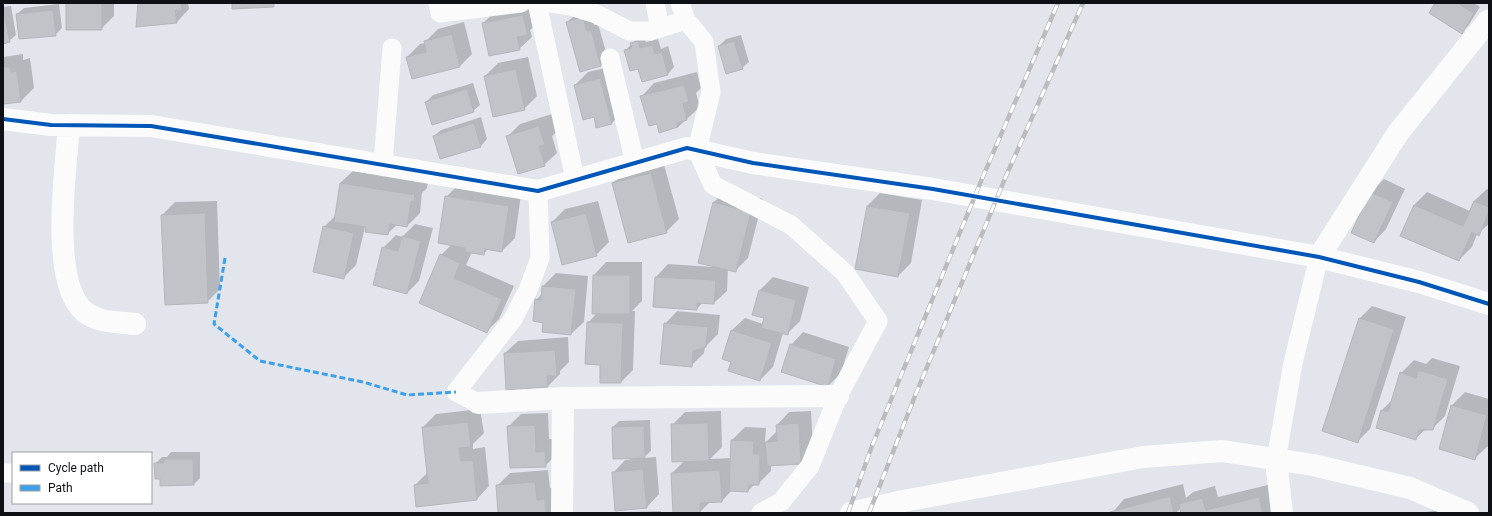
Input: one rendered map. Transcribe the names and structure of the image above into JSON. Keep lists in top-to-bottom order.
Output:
{
  "legend": ["Cycle path", "Path"]
}
